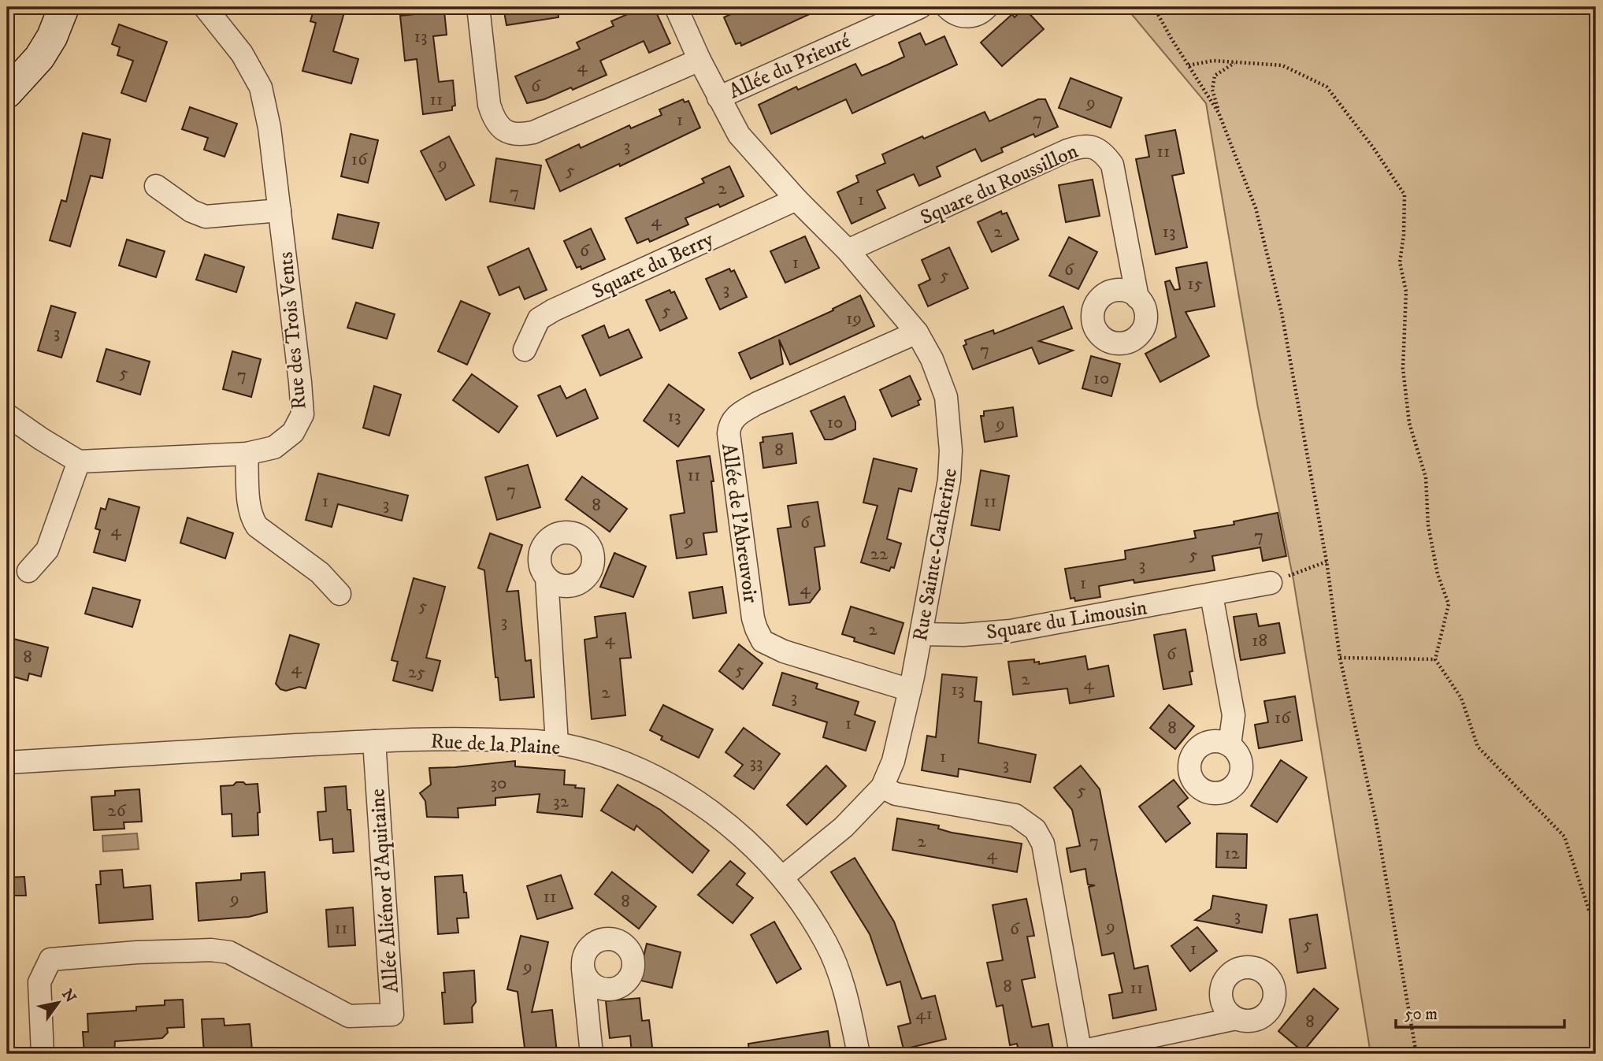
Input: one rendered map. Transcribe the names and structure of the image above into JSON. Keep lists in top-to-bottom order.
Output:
{
  "streets": {
    "street": [
      "Allée du Prieuré",
      "Square du Roussillon",
      "Square du Berry",
      "Rue des Trois Vents",
      "Allée de l'Abreuvoir",
      "Rue Sainte-Catherine",
      "Square du Limousin",
      "Rue de la Plaine",
      "Allée Aliénor d'Aquitaine"
    ]
  },
  "crossings": [
    ["Allée du Prieuré", "Rue Sainte-Catherine"],
    ["Square du Roussillon", "Rue Sainte-Catherine"],
    ["Square du Berry", "Rue Sainte-Catherine"],
    ["Allée de l'Abreuvoir", "Rue Sainte-Catherine"],
    ["Rue Sainte-Catherine", "Square du Limousin"],
    ["Rue Sainte-Catherine", "Rue de la Plaine"],
    ["Rue de la Plaine", "Allée Aliénor d'Aquitaine"]
  ],
  "house_numbers": [
    "13",
    "4",
    "6",
    "11",
    "9",
    "7",
    "1",
    "3",
    "11",
    "16",
    "9",
    "5",
    "2",
    "7",
    "1",
    "4",
    "2",
    "13",
    "6",
    "1",
    "6",
    "5",
    "15",
    "3",
    "5",
    "19",
    "3",
    "7",
    "5",
    "7",
    "10",
    "13",
    "10",
    "9",
    "8",
    "11",
    "7",
    "1",
    "11",
    "3",
    "8",
    "6",
    "4",
    "7",
    "9",
    "22",
    "5",
    "3",
    "1",
    "4",
    "5",
    "3",
    "2",
    "4",
    "18",
    "6",
    "8",
    "4",
    "5",
    "25",
    "2",
    "4",
    "13",
    "2",
    "3",
    "16",
    "1",
    "8",
    "1",
    "33",
    "3",
    "30",
    "5",
    "32",
    "26",
    "2",
    "7",
    "12",
    "4",
    "11",
    "9",
    "8",
    "3",
    "9",
    "11",
    "6",
    "5",
    "1",
    "9",
    "8",
    "11",
    "41",
    "8"
  ],
  "scale_bar": "50 m",
  "north": "top right"
}
